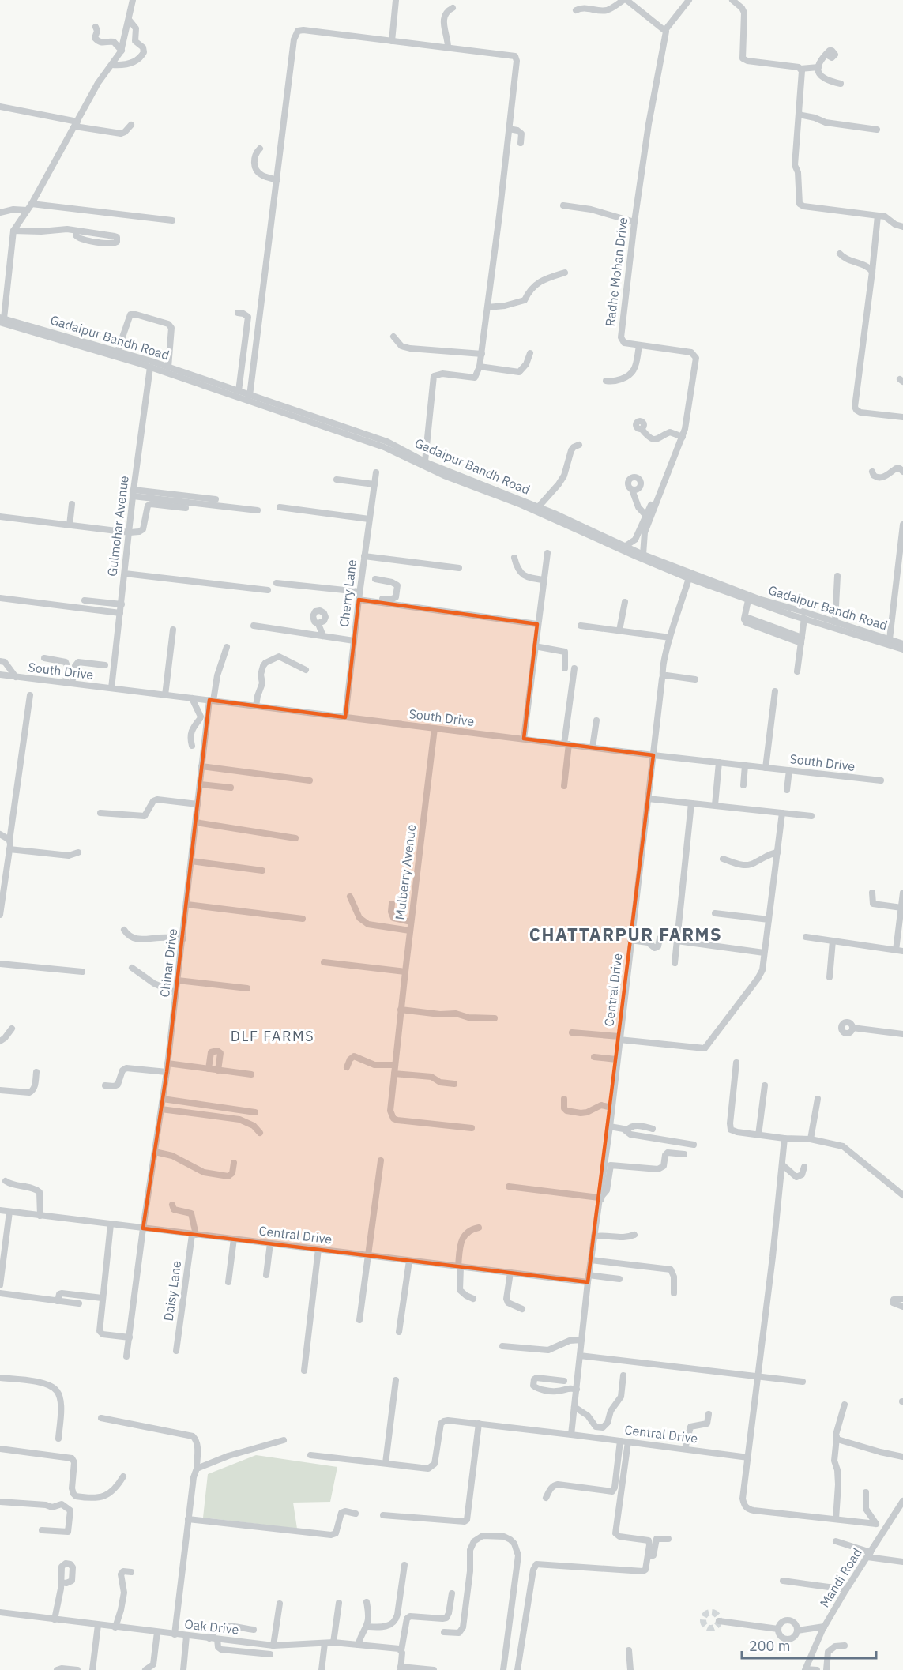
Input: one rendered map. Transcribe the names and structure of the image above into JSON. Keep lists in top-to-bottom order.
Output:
{
  "streets": {
    "street": [
      "Radhe Mohan Drive",
      "Gadaipur Bandh Road",
      "Gulmohar Avenue",
      "Cherry Lane",
      "South Drive",
      "Mulberry Avenue",
      "Chinar Drive",
      "Central Drive",
      "Daisy Lane",
      "Mandi Road",
      "Oak Drive"
    ]
  },
  "crossings": [
    ["Radhe Mohan Drive", "Gadaipur Bandh Road"],
    ["Gulmohar Avenue", "South Drive"],
    ["Cherry Lane", "South Drive"],
    ["South Drive", "Mulberry Avenue"],
    ["South Drive", "Chinar Drive"],
    ["South Drive", "Central Drive"],
    ["Chinar Drive", "Central Drive"],
    ["Central Drive", "Daisy Lane"]
  ],
  "districts": ["CHATTARPUR FARMS", "DLF FARMS"],
  "scale_bar": "200 m"
}
